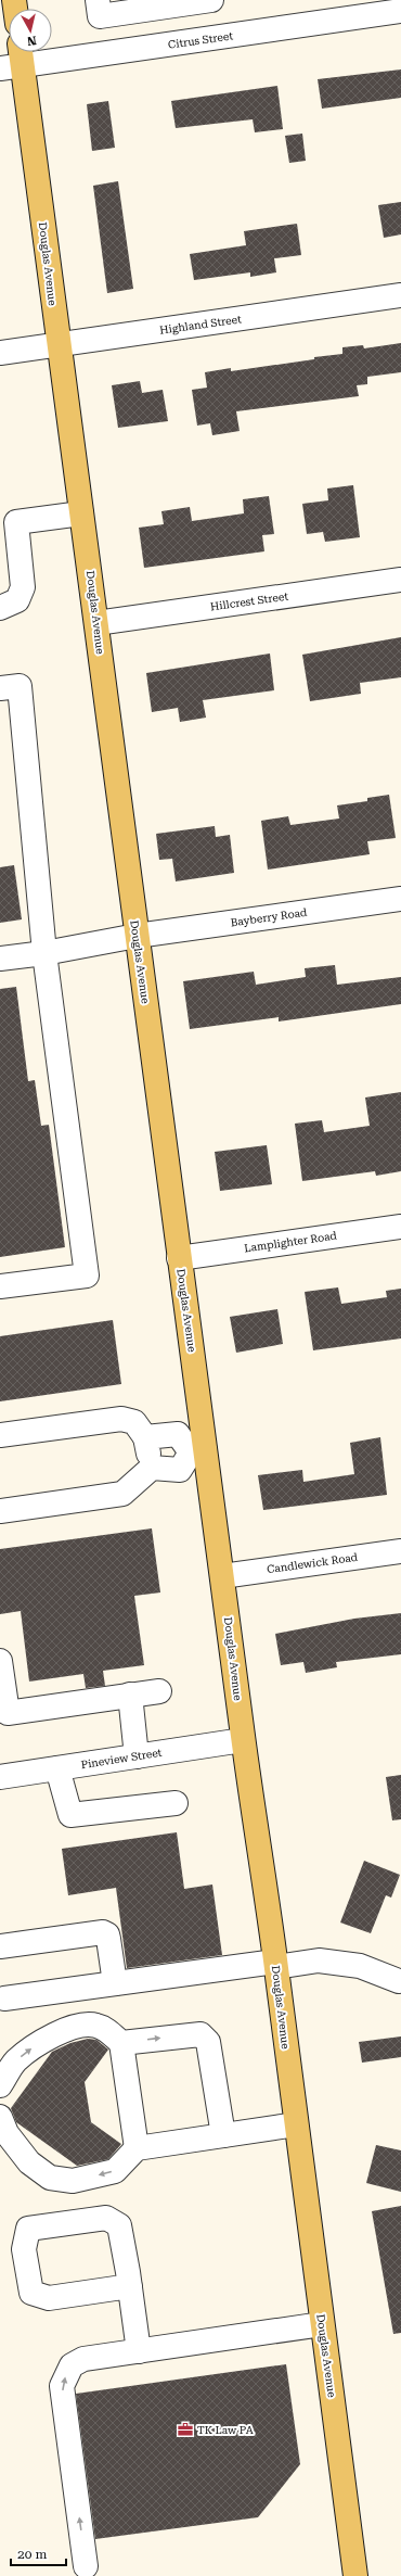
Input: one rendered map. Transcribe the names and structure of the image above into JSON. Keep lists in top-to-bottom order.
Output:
{
  "streets": {
    "main road": ["Douglas Avenue"],
    "street": [
      "Citrus Street",
      "Highland Street",
      "Hillcrest Street",
      "Bayberry Road",
      "Lamplighter Road",
      "Candlewick Road",
      "Pineview Street"
    ]
  },
  "crossings": [
    ["Citrus Street", "Douglas Avenue"],
    ["Douglas Avenue", "Highland Street"],
    ["Douglas Avenue", "Hillcrest Street"],
    ["Douglas Avenue", "Bayberry Road"],
    ["Douglas Avenue", "Lamplighter Road"],
    ["Douglas Avenue", "Candlewick Road"],
    ["Douglas Avenue", "Pineview Street"]
  ],
  "places": {
    "office": ["TK Law PA"]
  },
  "scale_bar": "20 m",
  "north": "bottom"
}
